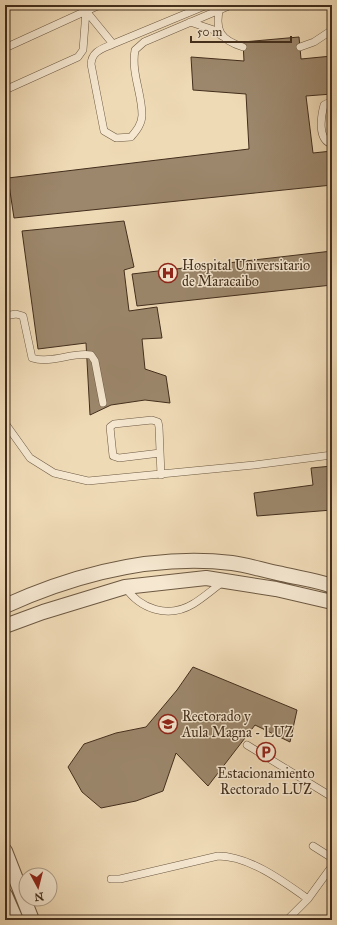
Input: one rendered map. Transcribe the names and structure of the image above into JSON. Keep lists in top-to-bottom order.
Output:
{
  "places": {
    "hospital": ["Hospital Universitario de Maracaibo"],
    "school or university": ["Rectorado y Aula Magna - LUZ"],
    "parking": ["Estacionamiento Rectorado LUZ"]
  },
  "scale_bar": "50 m",
  "north": "bottom"
}
